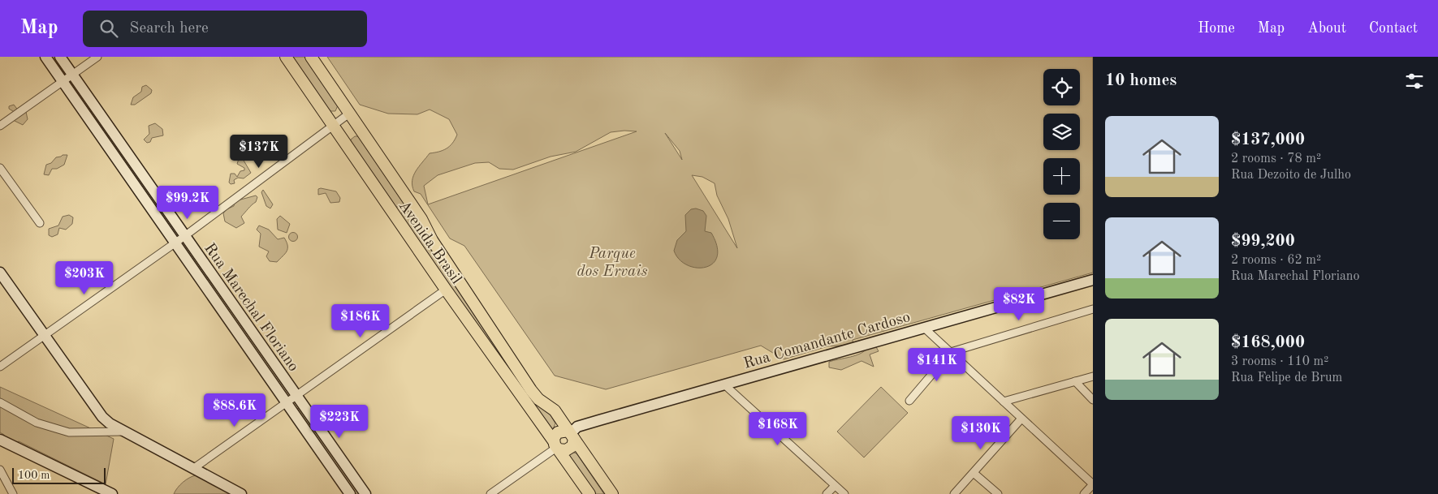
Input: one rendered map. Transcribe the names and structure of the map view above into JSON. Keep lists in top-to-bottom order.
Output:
{
  "streets": {
    "main road": ["Avenida Brasil", "Rua Marechal Floriano", "Rua Comandante Cardoso"]
  },
  "crossings": [
    ["Avenida Brasil", "Rua Comandante Cardoso"]
  ],
  "parks": ["Parque dos Ervais"],
  "scale_bar": "100 m",
  "page": {
    "header": "Map",
    "search": "Search here",
    "nav": [
      "Home",
      "Map",
      "About",
      "Contact"
    ],
    "heading": "10 homes",
    "map_buttons": ["+", "−"],
    "list": [
      {
        "name": "$137,000",
        "note": "2 rooms · 78 m² · Rua Dezoito de Julho"
      },
      {
        "name": "$99,200",
        "note": "2 rooms · 62 m² · Rua Marechal Floriano"
      },
      {
        "name": "$168,000",
        "note": "3 rooms · 110 m² · Rua Felipe de Brum"
      }
    ],
    "price": [
      "$137K",
      "$99.2K",
      "$203K",
      "$82K",
      "$186K",
      "$141K",
      "$88.6K",
      "$223K",
      "$168K",
      "$130K"
    ],
    "scale": "100 m"
  }
}
